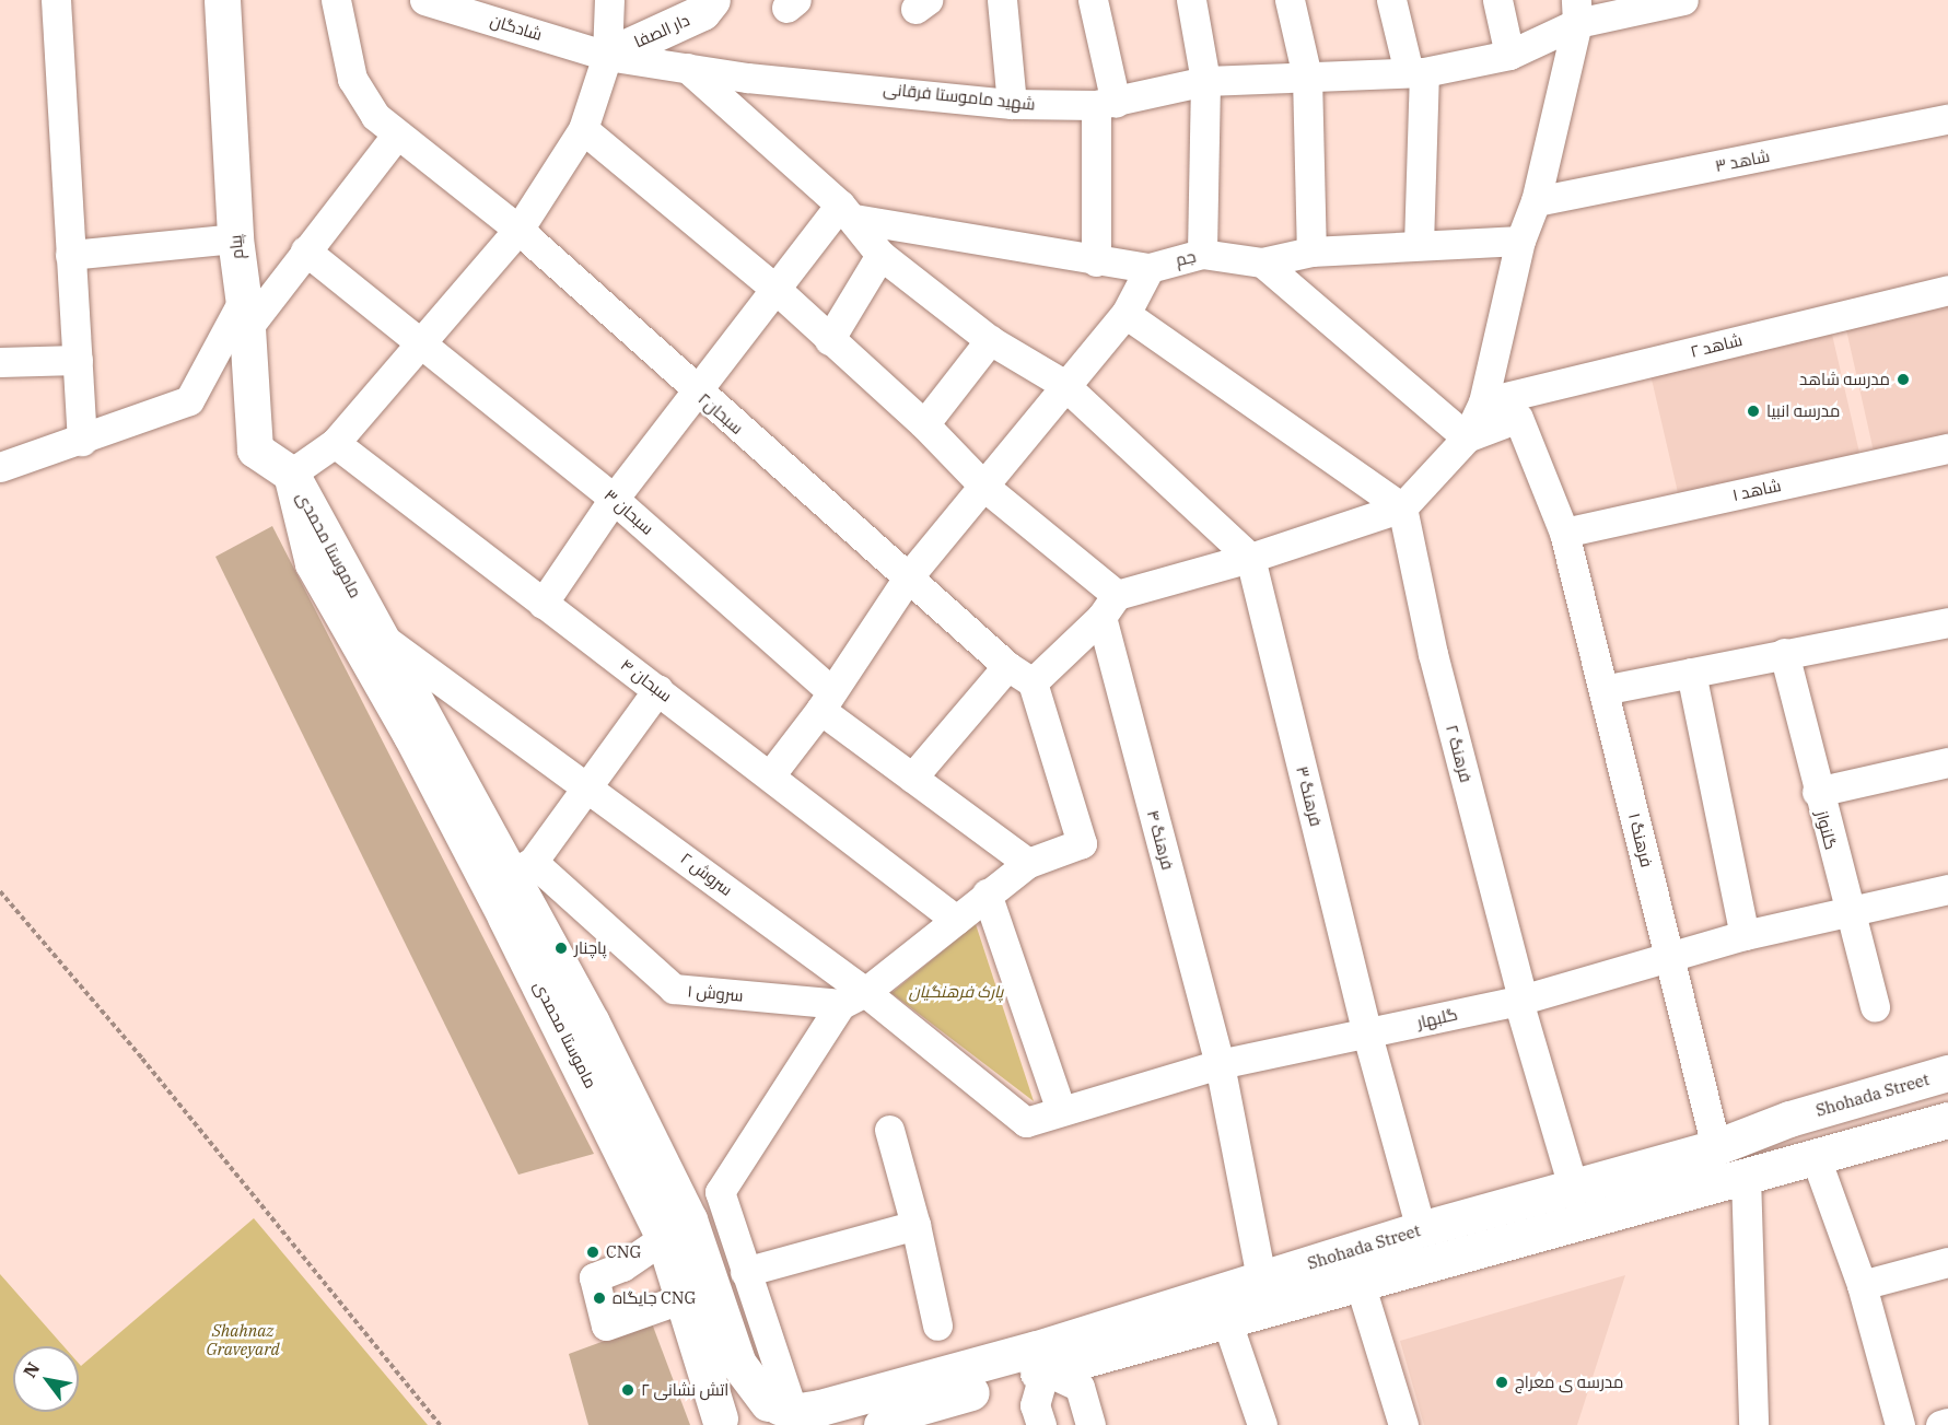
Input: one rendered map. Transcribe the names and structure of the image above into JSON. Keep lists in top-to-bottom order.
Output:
{
  "streets": {
    "main road": [
      "دار الصفا",
      "پیام",
      "ماموستا محمدی",
      "Shohada Street"
    ],
    "street": [
      "شادگان",
      "شهید ماموستا فرقانی",
      "شاهد ۳",
      "جم",
      "شاهد ۲",
      "سبحان۲",
      "شاهد ۱",
      "سبحان ۳",
      "سبحان ۴",
      "فرهنگ ۲",
      "فرهنگ ۳",
      "گلنواز",
      "فرهنگ ۴",
      "فرهنگ ۱",
      "سروش ۲",
      "سروش ۱",
      "گلبهار"
    ]
  },
  "crossings": [
    ["شادگان", "دار الصفا"],
    ["شادگان", "شهید ماموستا فرقانی"],
    ["دار الصفا", "شهید ماموستا فرقانی"],
    ["پیام", "ماموستا محمدی"],
    ["شاهد ۱", "فرهنگ ۱"],
    ["ماموستا محمدی", "سروش ۲"],
    ["ماموستا محمدی", "سروش ۱"],
    ["ماموستا محمدی", "Shohada Street"],
    ["فرهنگ ۲", "گلبهار"],
    ["فرهنگ ۲", "Shohada Street"],
    ["فرهنگ ۳", "گلبهار"],
    ["فرهنگ ۳", "Shohada Street"],
    ["گلنواز", "گلبهار"],
    ["فرهنگ ۴", "گلبهار"],
    ["فرهنگ ۴", "Shohada Street"],
    ["فرهنگ ۱", "گلبهار"],
    ["فرهنگ ۱", "Shohada Street"],
    ["سروش ۲", "سروش ۱"],
    ["سروش ۲", "گلبهار"]
  ],
  "parks": ["پارک فرهنگیان", "Shahnaz Graveyard"],
  "places": [
    "مدرسه شاهد",
    "مدرسه انبیا",
    "پاچنار",
    "CNG",
    "جایگاه CNG",
    "مدرسه ی معراج",
    "اتش نشانی ۲"
  ],
  "north": "top left"
}
